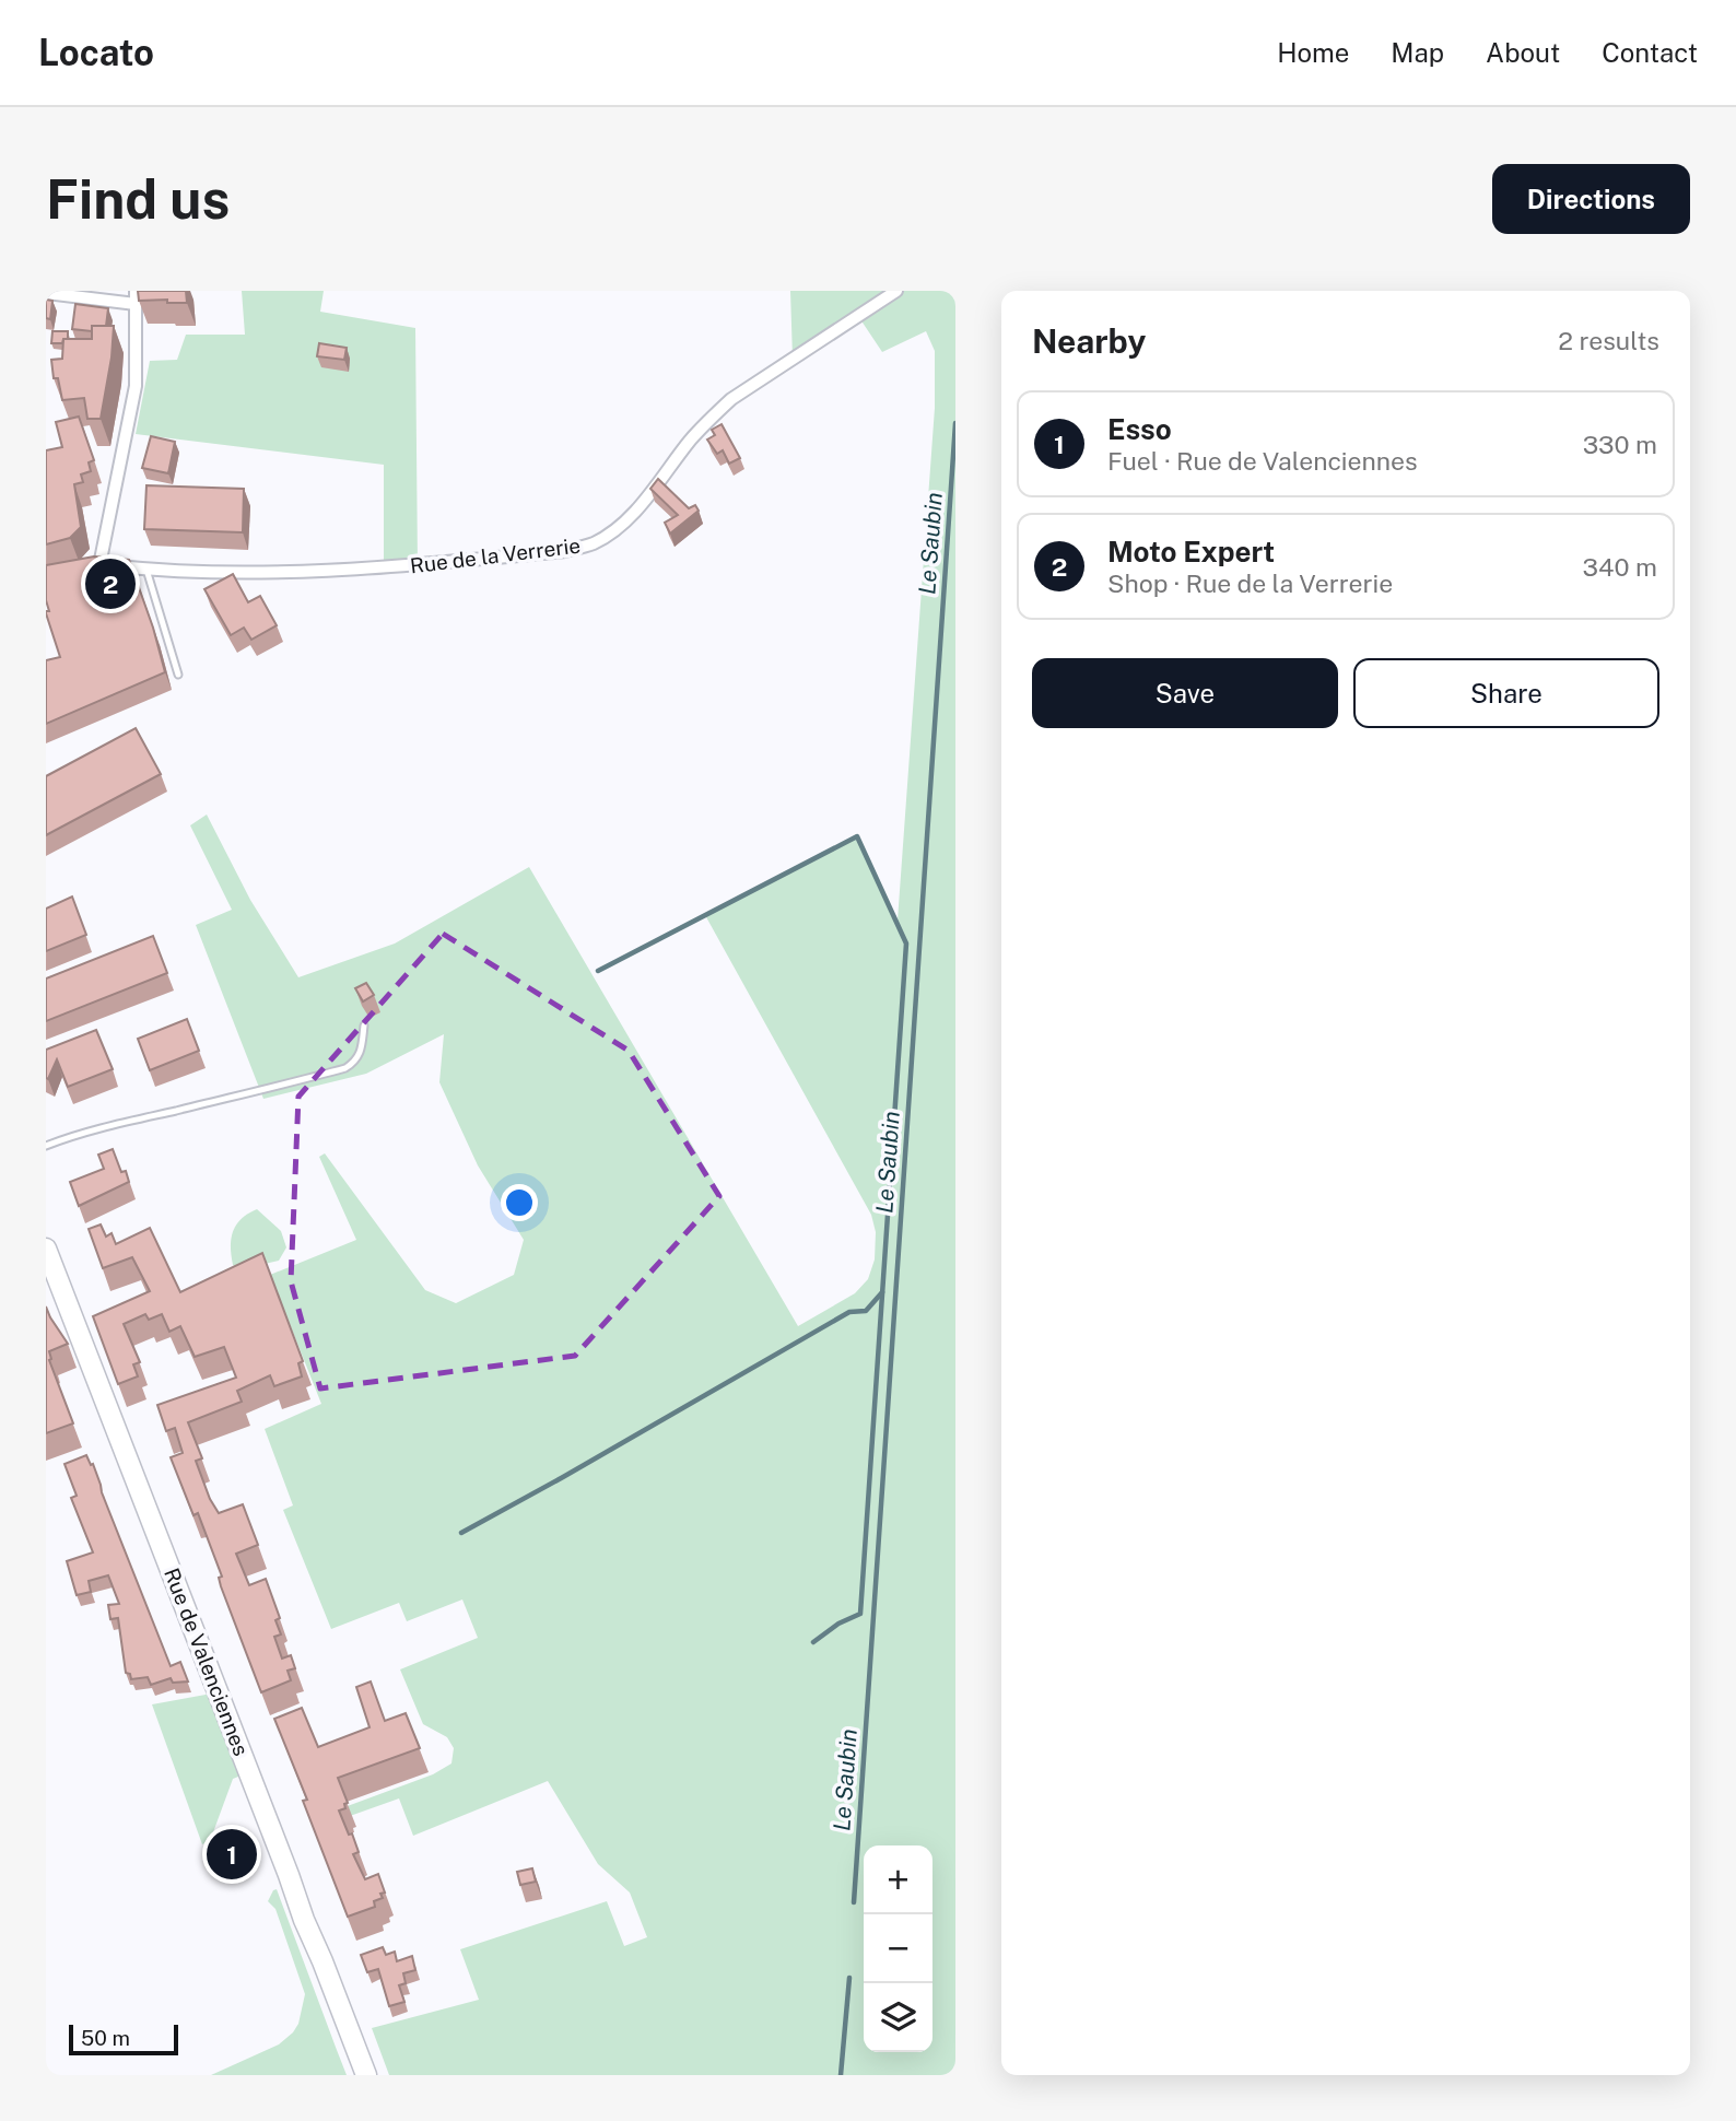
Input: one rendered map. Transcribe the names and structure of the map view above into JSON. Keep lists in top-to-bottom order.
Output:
{
  "streets": {
    "main road": ["Rue de Valenciennes"],
    "street": ["Rue de la Verrerie"]
  },
  "water": ["Le Saubin"],
  "scale_bar": "50 m",
  "page": {
    "header": "Locato",
    "nav": [
      "Home",
      "Map",
      "About",
      "Contact"
    ],
    "buttons": [
      "Directions",
      ["Save", "Share"]
    ],
    "title": "Find us",
    "heading": ["Nearby", "2 results"],
    "list": [
      {
        "mark": "1",
        "name": "Esso",
        "note": "Fuel · Rue de Valenciennes",
        "value": "330 m"
      },
      {
        "mark": "2",
        "name": "Moto Expert",
        "note": "Shop · Rue de la Verrerie",
        "value": "340 m"
      }
    ],
    "pins": ["2", "1"],
    "map_buttons": ["+", "−"],
    "scale": "50 m"
  }
}
